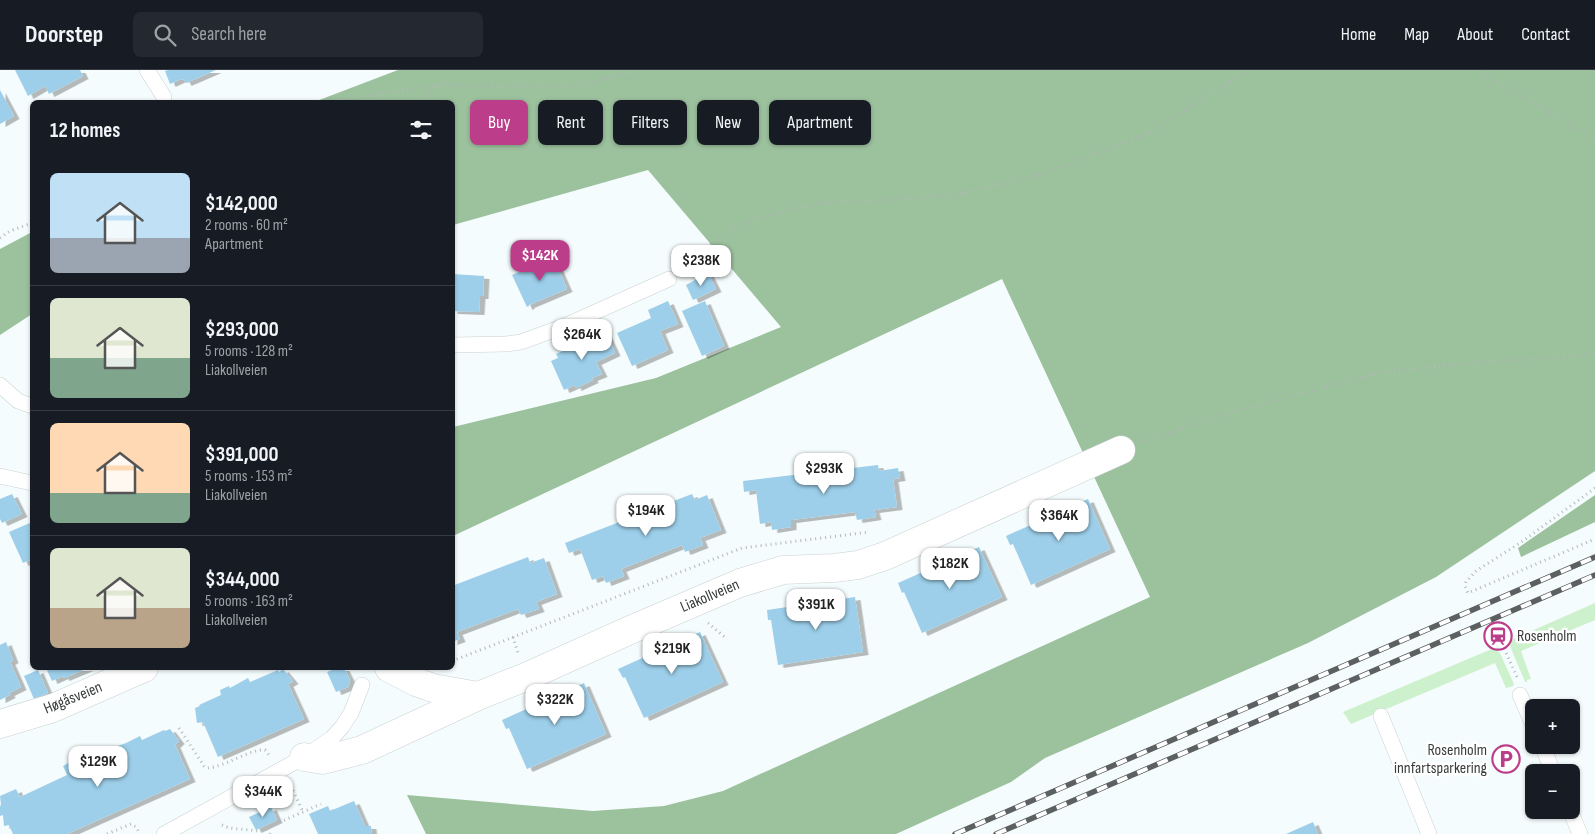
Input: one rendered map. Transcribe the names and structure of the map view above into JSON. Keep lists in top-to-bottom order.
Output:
{
  "streets": {
    "street": ["Liakollveien", "Høgåsveien"]
  },
  "places": {
    "station": ["Rosenholm"],
    "parking": ["Rosenholm innfartsparkering"]
  },
  "page": {
    "header": "Doorstep",
    "search": "Search here",
    "nav": [
      "Home",
      "Map",
      "About",
      "Contact"
    ],
    "chip": [
      "Buy",
      "Rent",
      "Filters",
      "New",
      "Apartment"
    ],
    "heading": "12 homes",
    "list": [
      {
        "name": "$142,000",
        "note": "2 rooms · 60 m² · Apartment"
      },
      {
        "name": "$293,000",
        "note": "5 rooms · 128 m² · Liakollveien"
      },
      {
        "name": "$391,000",
        "note": "5 rooms · 153 m² · Liakollveien"
      },
      {
        "name": "$344,000",
        "note": "5 rooms · 163 m² · Liakollveien"
      }
    ],
    "price": [
      "$142K",
      "$238K",
      "$264K",
      "$293K",
      "$194K",
      "$364K",
      "$182K",
      "$391K",
      "$219K",
      "$322K",
      "$129K",
      "$344K"
    ],
    "map_buttons": ["+", "−"]
  }
}
